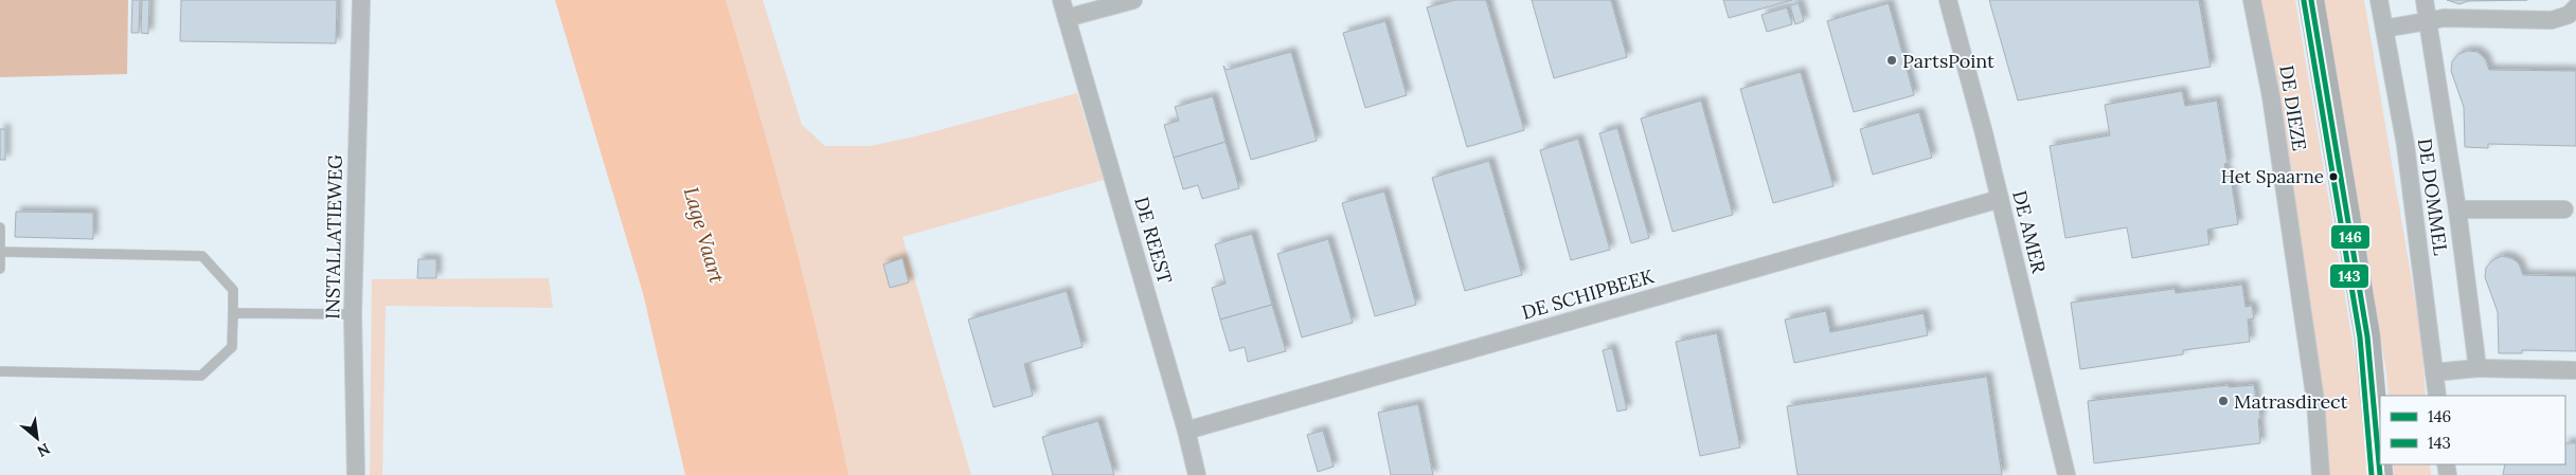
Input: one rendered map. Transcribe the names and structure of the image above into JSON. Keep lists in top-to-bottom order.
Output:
{
  "streets": {
    "street": [
      "DE DIEZE",
      "DE DOMMEL",
      "DE AMER",
      "INSTALLATIEWEG",
      "DE REEST",
      "DE SCHIPBEEK"
    ]
  },
  "crossings": [
    ["DE AMER", "DE SCHIPBEEK"],
    ["DE REEST", "DE SCHIPBEEK"]
  ],
  "water": ["Lage Vaart"],
  "places": ["PartsPoint", "Het Spaarne", "Matrasdirect"],
  "lines": ["transit line 146", "transit line 143"],
  "legend": ["146", "143"],
  "north": "bottom right"
}
